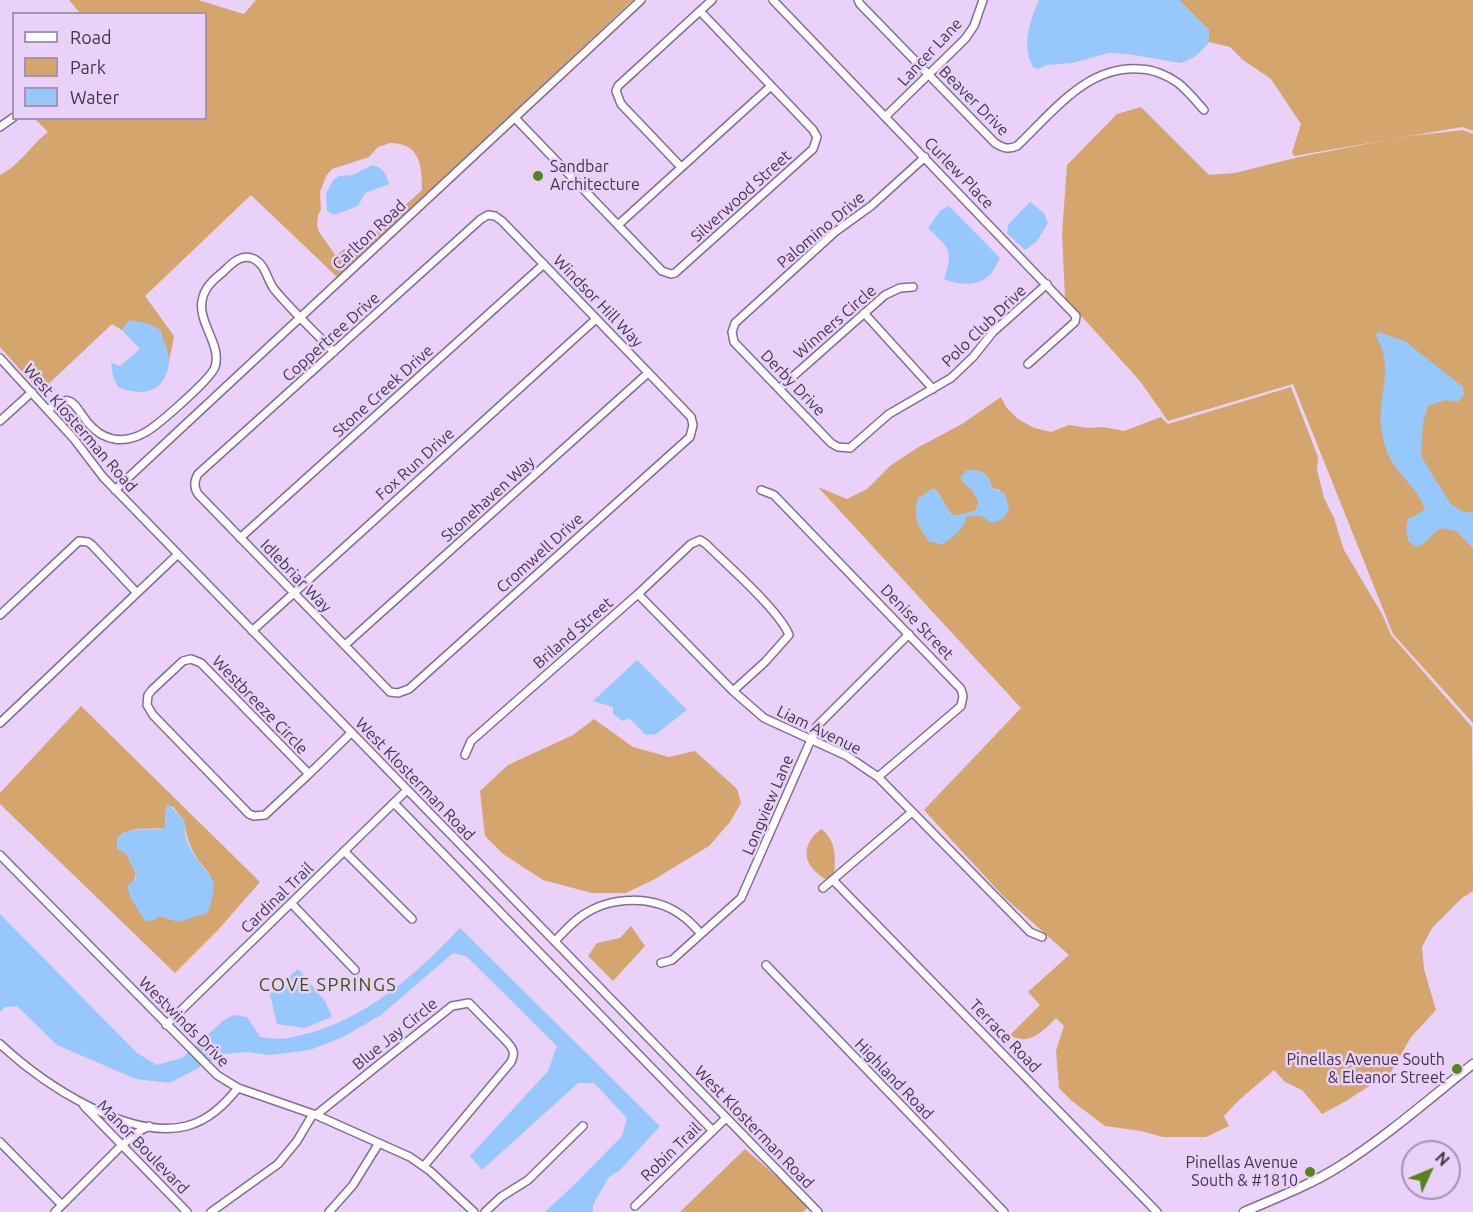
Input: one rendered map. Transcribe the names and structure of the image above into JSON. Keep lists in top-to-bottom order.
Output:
{
  "streets": {
    "street": [
      "Lancer Lane",
      "Beaver Drive",
      "Curlew Place",
      "Silverwood Street",
      "Palomino Drive",
      "Carlton Road",
      "Windsor Hill Way",
      "Winners Circle",
      "Polo Club Drive",
      "Coppertree Drive",
      "Derby Drive",
      "Stone Creek Drive",
      "West Klosterman Road",
      "Fox Run Drive",
      "Stonehaven Way",
      "Cromwell Drive",
      "Idlebriar Way",
      "Denise Street",
      "Briland Street",
      "Westbreeze Circle",
      "Liam Avenue",
      "Longview Lane",
      "Cardinal Trail",
      "Westwinds Drive",
      "Blue Jay Circle",
      "Terrace Road",
      "Highland Road",
      "Manor Boulevard",
      "Robin Trail"
    ]
  },
  "crossings": [
    ["Lancer Lane", "Beaver Drive"],
    ["Lancer Lane", "Curlew Place"],
    ["Curlew Place", "Palomino Drive"],
    ["Curlew Place", "Polo Club Drive"],
    ["Palomino Drive", "Derby Drive"],
    ["Carlton Road", "West Klosterman Road"],
    ["Windsor Hill Way", "Coppertree Drive"],
    ["Windsor Hill Way", "Stone Creek Drive"],
    ["Windsor Hill Way", "Fox Run Drive"],
    ["Windsor Hill Way", "Stonehaven Way"],
    ["Windsor Hill Way", "Cromwell Drive"],
    ["Winners Circle", "Derby Drive"],
    ["Polo Club Drive", "Derby Drive"],
    ["Coppertree Drive", "Idlebriar Way"],
    ["Stone Creek Drive", "Idlebriar Way"],
    ["West Klosterman Road", "Fox Run Drive"],
    ["West Klosterman Road", "Cardinal Trail"],
    ["West Klosterman Road", "Robin Trail"],
    ["Fox Run Drive", "Idlebriar Way"],
    ["Stonehaven Way", "Idlebriar Way"],
    ["Cromwell Drive", "Idlebriar Way"],
    ["Denise Street", "Liam Avenue"],
    ["Denise Street", "Longview Lane"],
    ["Briland Street", "Liam Avenue"],
    ["Liam Avenue", "Longview Lane"],
    ["Cardinal Trail", "Westwinds Drive"],
    ["Westwinds Drive", "Blue Jay Circle"]
  ],
  "districts": ["COVE SPRINGS"],
  "places": ["Sandbar Architecture", "Pinellas Avenue South & Eleanor Street", "Pinellas Avenue South & #1810"],
  "legend": ["Road", "Park", "Water"],
  "north": "top right"
}
